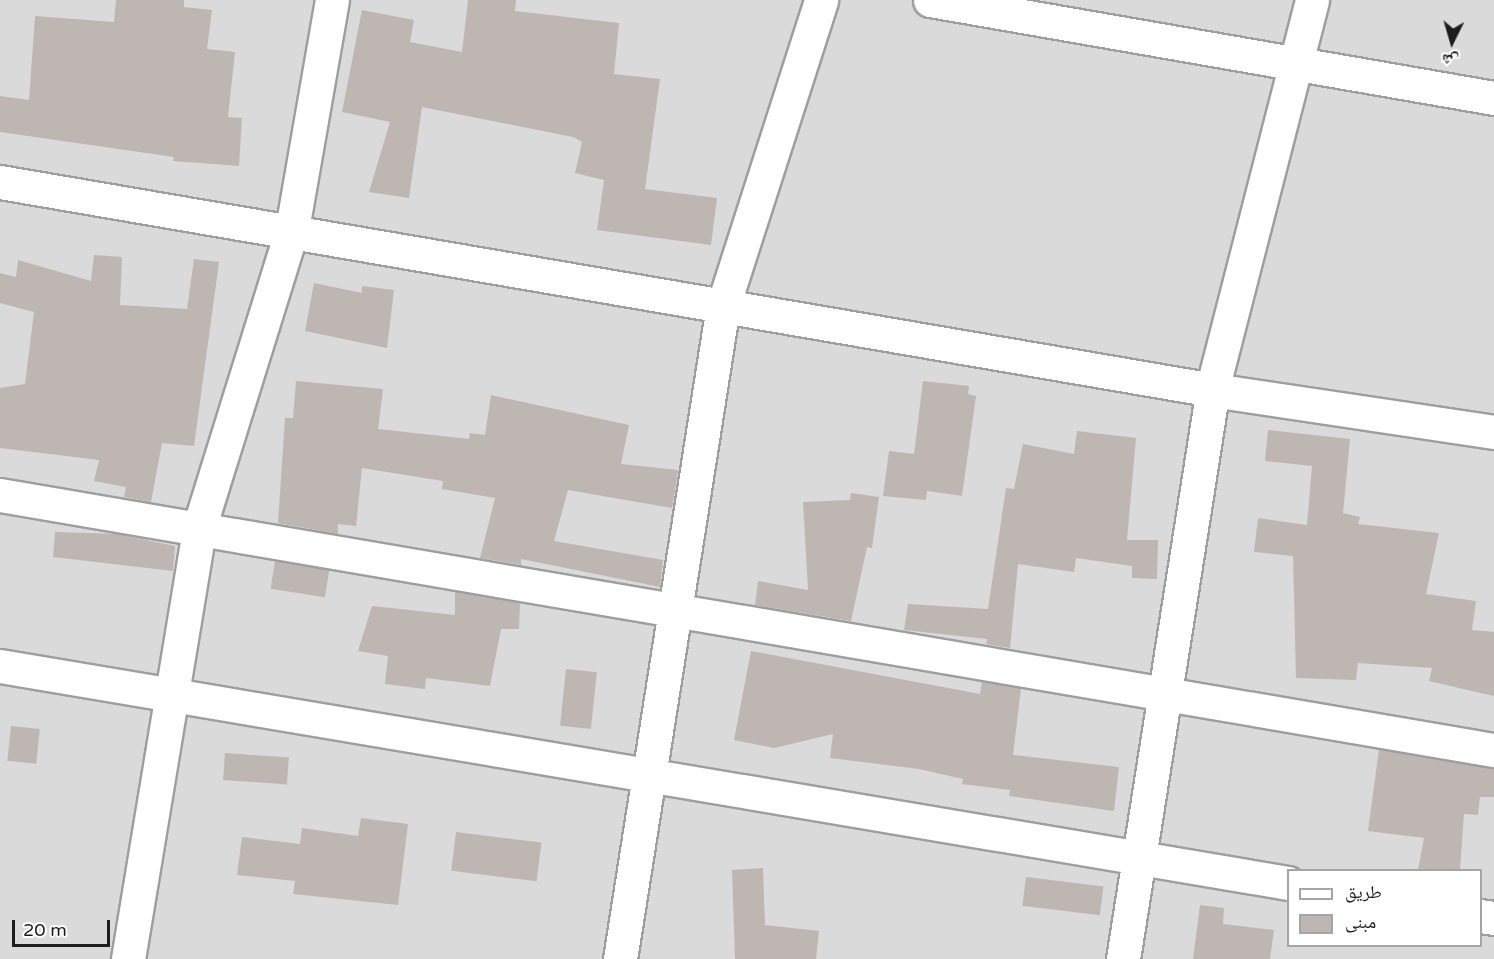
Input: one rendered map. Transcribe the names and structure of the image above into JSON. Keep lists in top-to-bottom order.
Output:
{
  "legend": ["طريق", "مبنى"],
  "scale_bar": "20 m",
  "north": "bottom"
}
